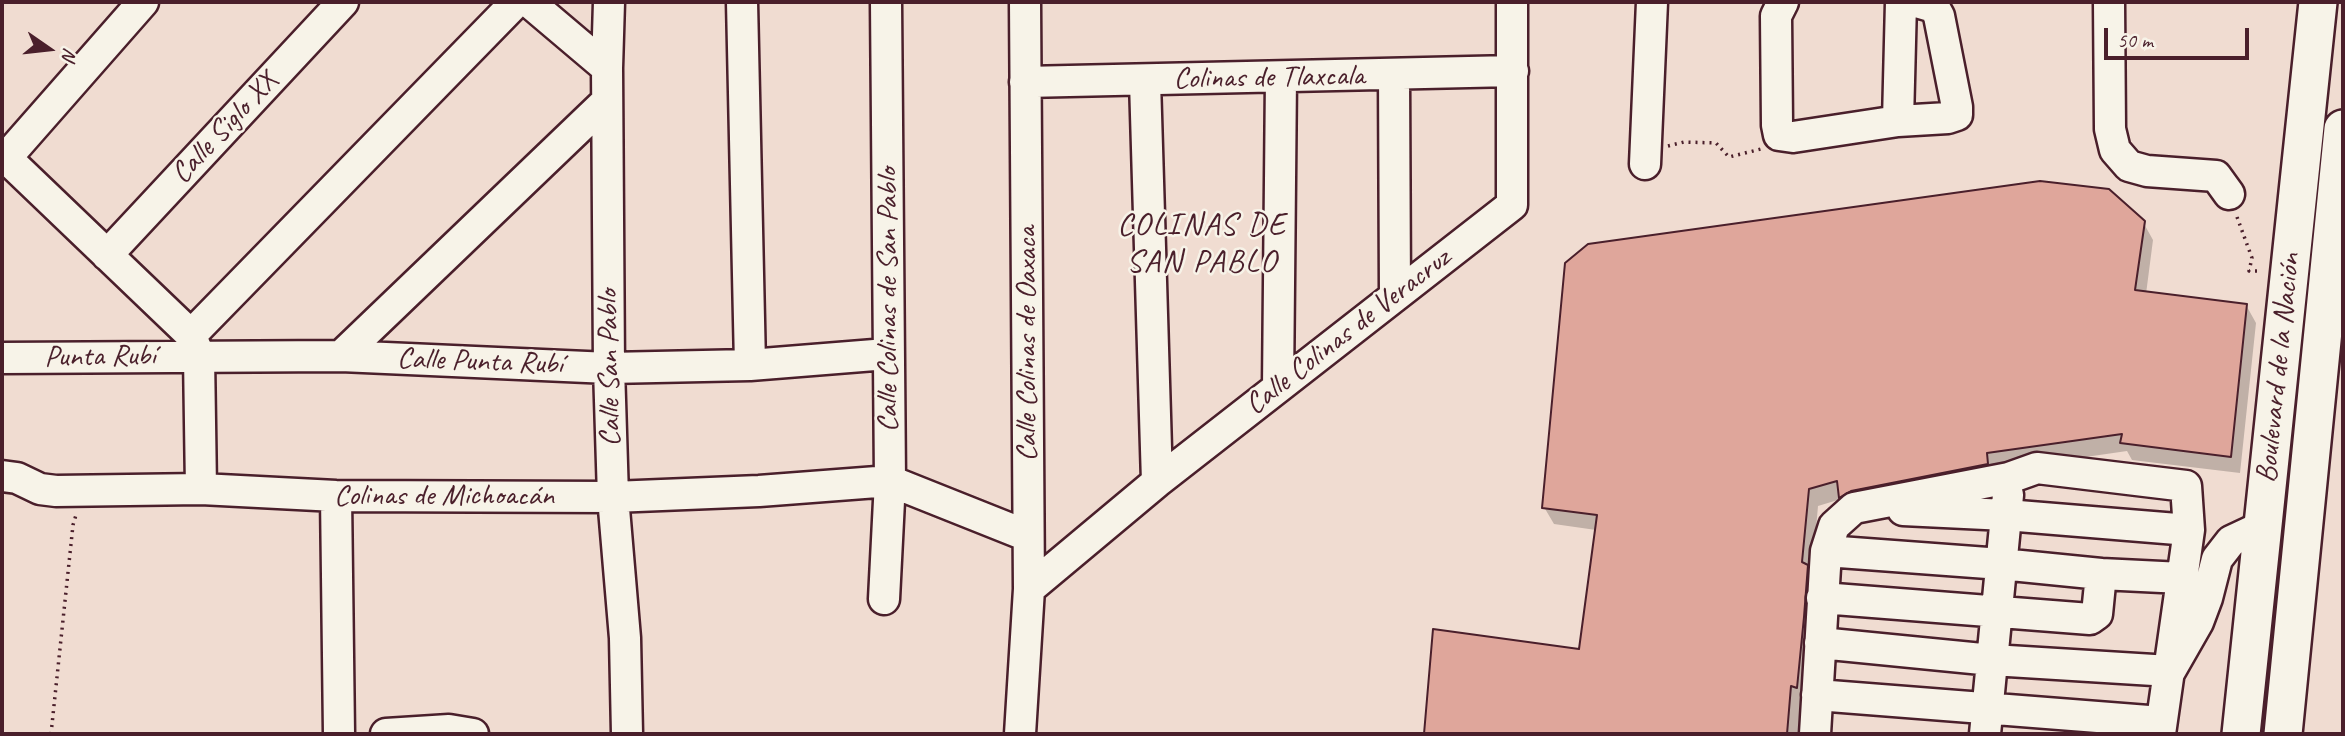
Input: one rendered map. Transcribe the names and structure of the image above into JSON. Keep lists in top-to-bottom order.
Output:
{
  "streets": {
    "main road": ["Boulevard de la Nación"],
    "street": [
      "Colinas de Tlaxcala",
      "Calle Siglo XX",
      "Calle Colinas de San Pablo",
      "Calle Colinas de Veracruz",
      "Calle Colinas de Oaxaca",
      "Punta Rubí",
      "Calle Punta Rubí",
      "Calle San Pablo",
      "Colinas de Michoacán"
    ]
  },
  "crossings": [
    ["Colinas de Tlaxcala", "Calle Colinas de Veracruz"],
    ["Colinas de Tlaxcala", "Calle Colinas de Oaxaca"],
    ["Calle Colinas de San Pablo", "Calle Punta Rubí"],
    ["Calle Colinas de San Pablo", "Colinas de Michoacán"],
    ["Calle Colinas de Veracruz", "Calle Colinas de Oaxaca"],
    ["Punta Rubí", "Calle Punta Rubí"],
    ["Calle Punta Rubí", "Calle San Pablo"],
    ["Calle San Pablo", "Colinas de Michoacán"]
  ],
  "districts": ["COLINAS DE SAN PABLO"],
  "scale_bar": "50 m",
  "north": "right"
}
